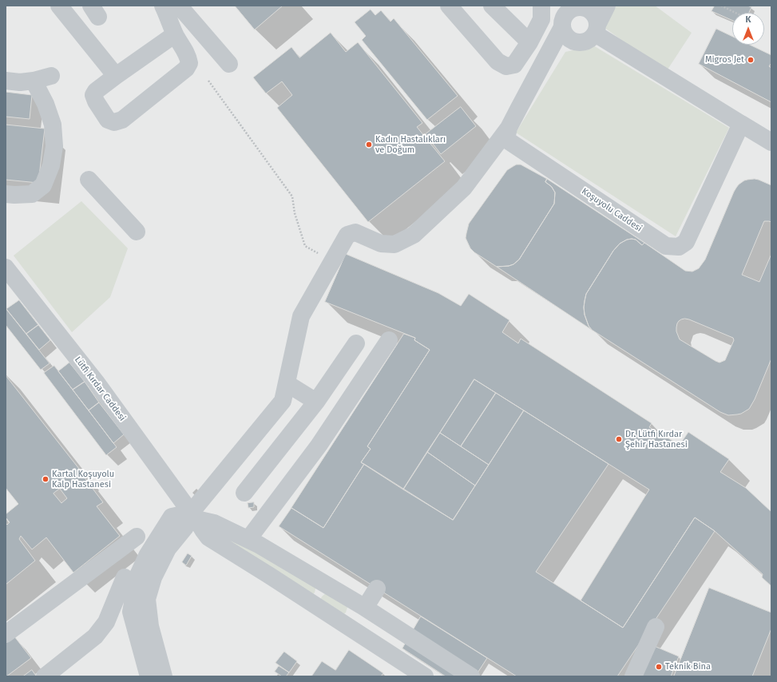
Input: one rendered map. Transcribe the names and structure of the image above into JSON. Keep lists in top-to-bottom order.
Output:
{
  "streets": {
    "street": ["Koşuyolu Caddesi", "Lütfi Kırdar Caddesi"]
  },
  "places": [
    "Migros Jet",
    "Kadın Hastalıkları ve Doğum",
    "Dr. Lütfi Kırdar Şehir Hastanesi",
    "Kartal Koşuyolu Kalp Hastanesi",
    "Teknik Bina"
  ],
  "north": "top"
}
